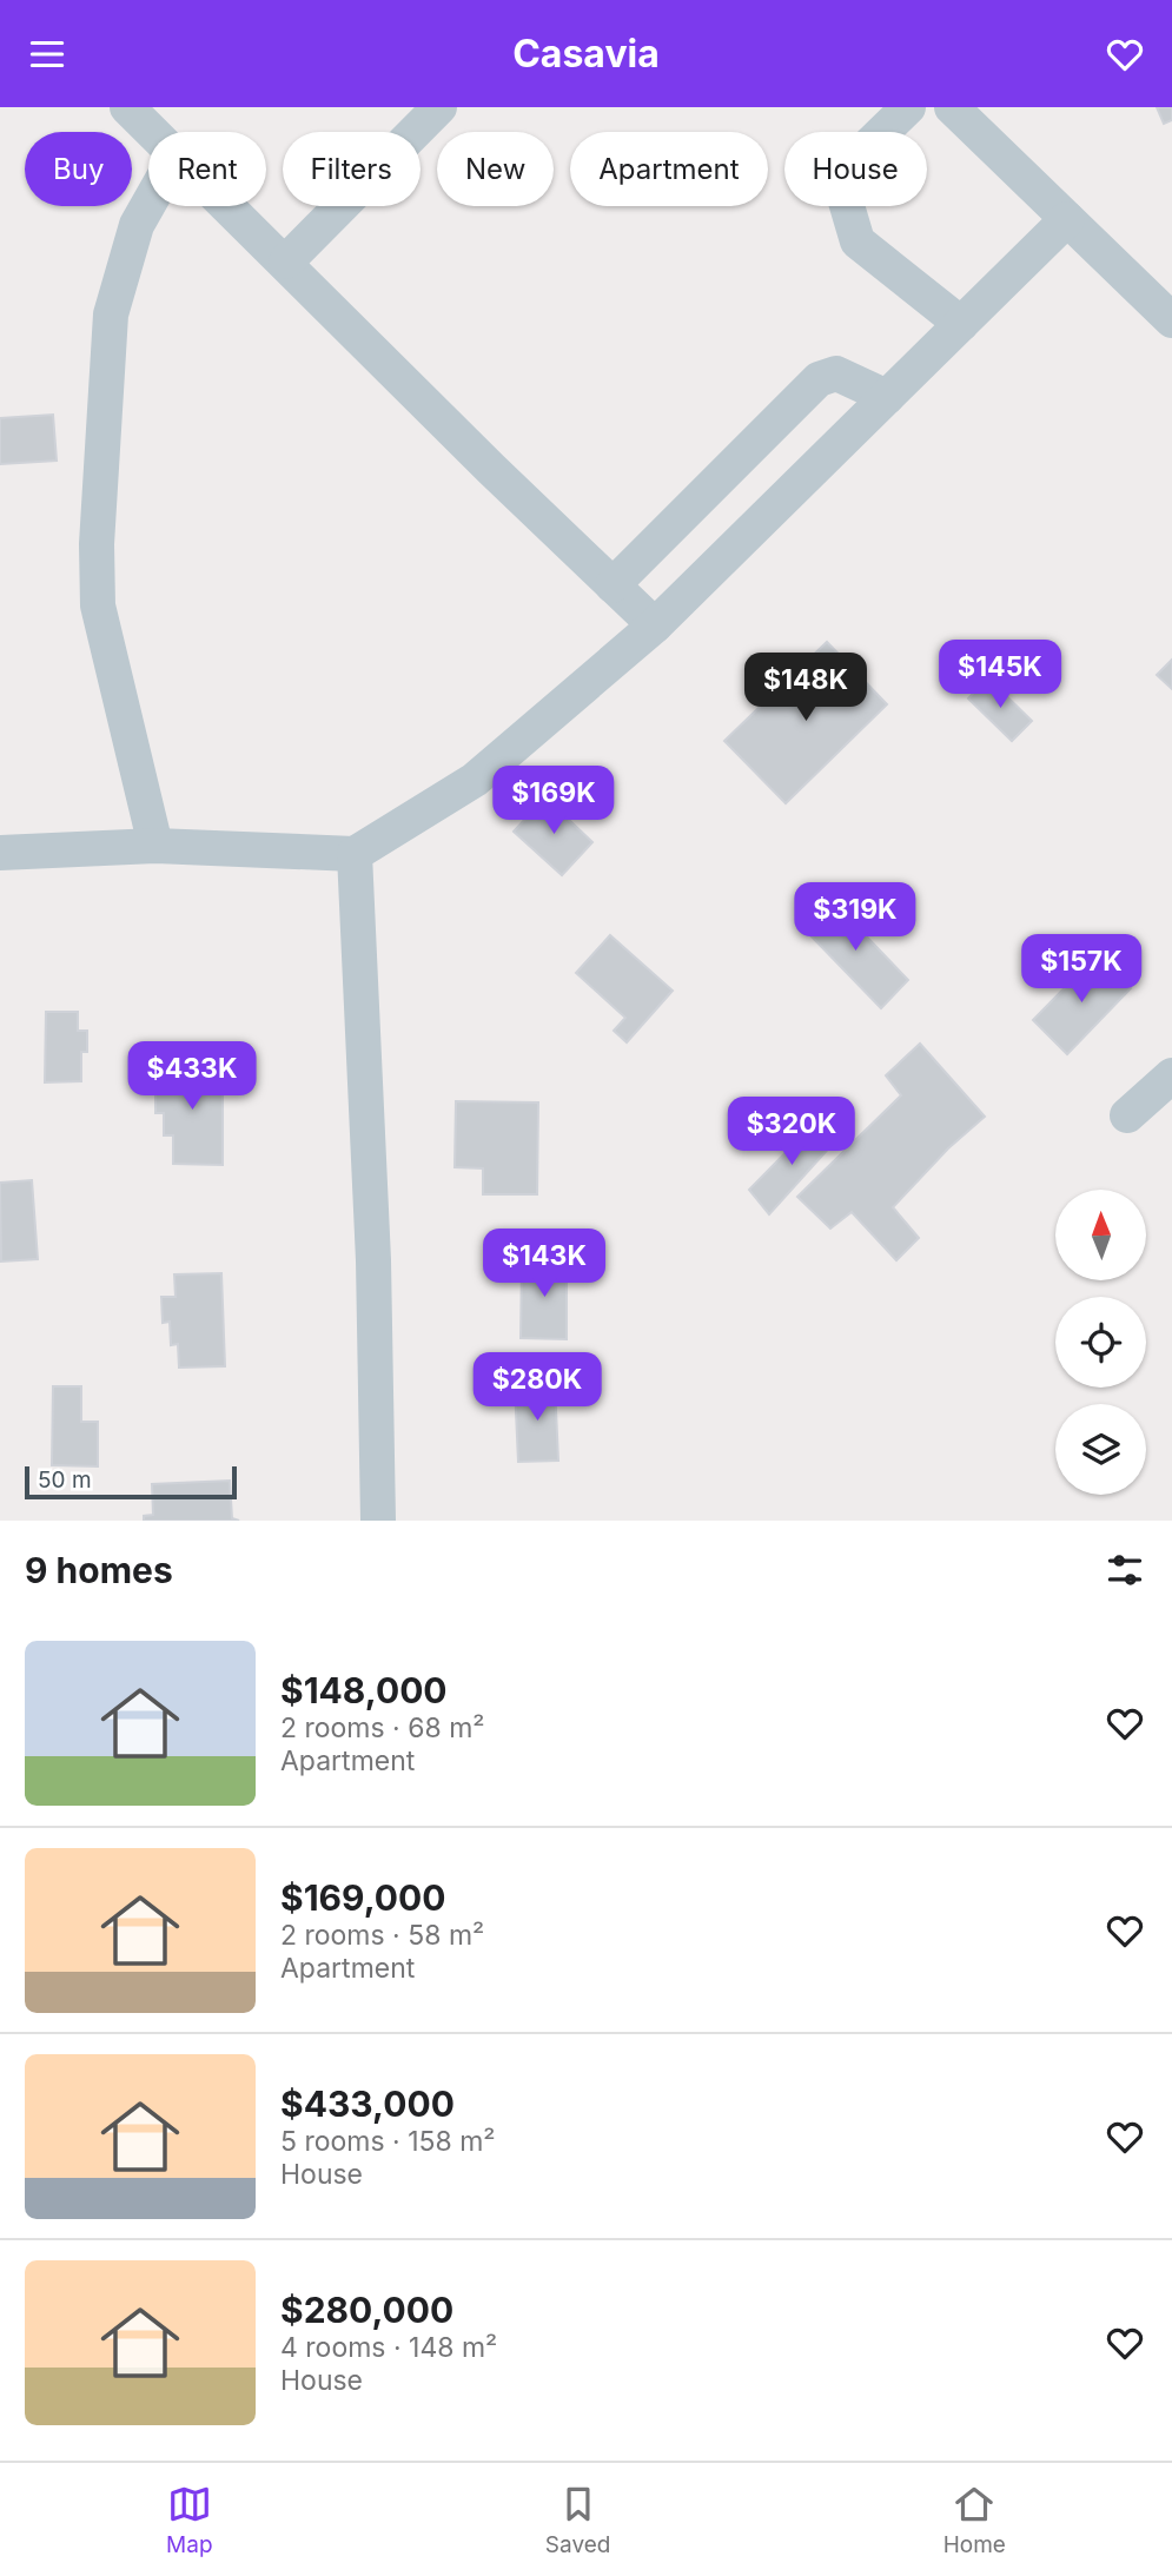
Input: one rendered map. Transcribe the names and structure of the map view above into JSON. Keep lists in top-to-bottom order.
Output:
{
  "scale_bar": "50 m",
  "north": "top",
  "page": {
    "header": "Casavia",
    "chip": [
      "Buy",
      "Rent",
      "Filters",
      "New",
      "Apartment",
      "House"
    ],
    "price": [
      "$145K",
      "$148K",
      "$169K",
      "$319K",
      "$157K",
      "$433K",
      "$320K",
      "$143K",
      "$280K"
    ],
    "scale": "50 m",
    "heading": "9 homes",
    "list": [
      {
        "name": "$148,000",
        "note": "2 rooms · 68 m² · Apartment"
      },
      {
        "name": "$169,000",
        "note": "2 rooms · 58 m² · Apartment"
      },
      {
        "name": "$433,000",
        "note": "5 rooms · 158 m² · House"
      },
      {
        "name": "$280,000",
        "note": "4 rooms · 148 m² · House"
      }
    ],
    "tabs": ["Map", "Saved", "Home"]
  }
}
